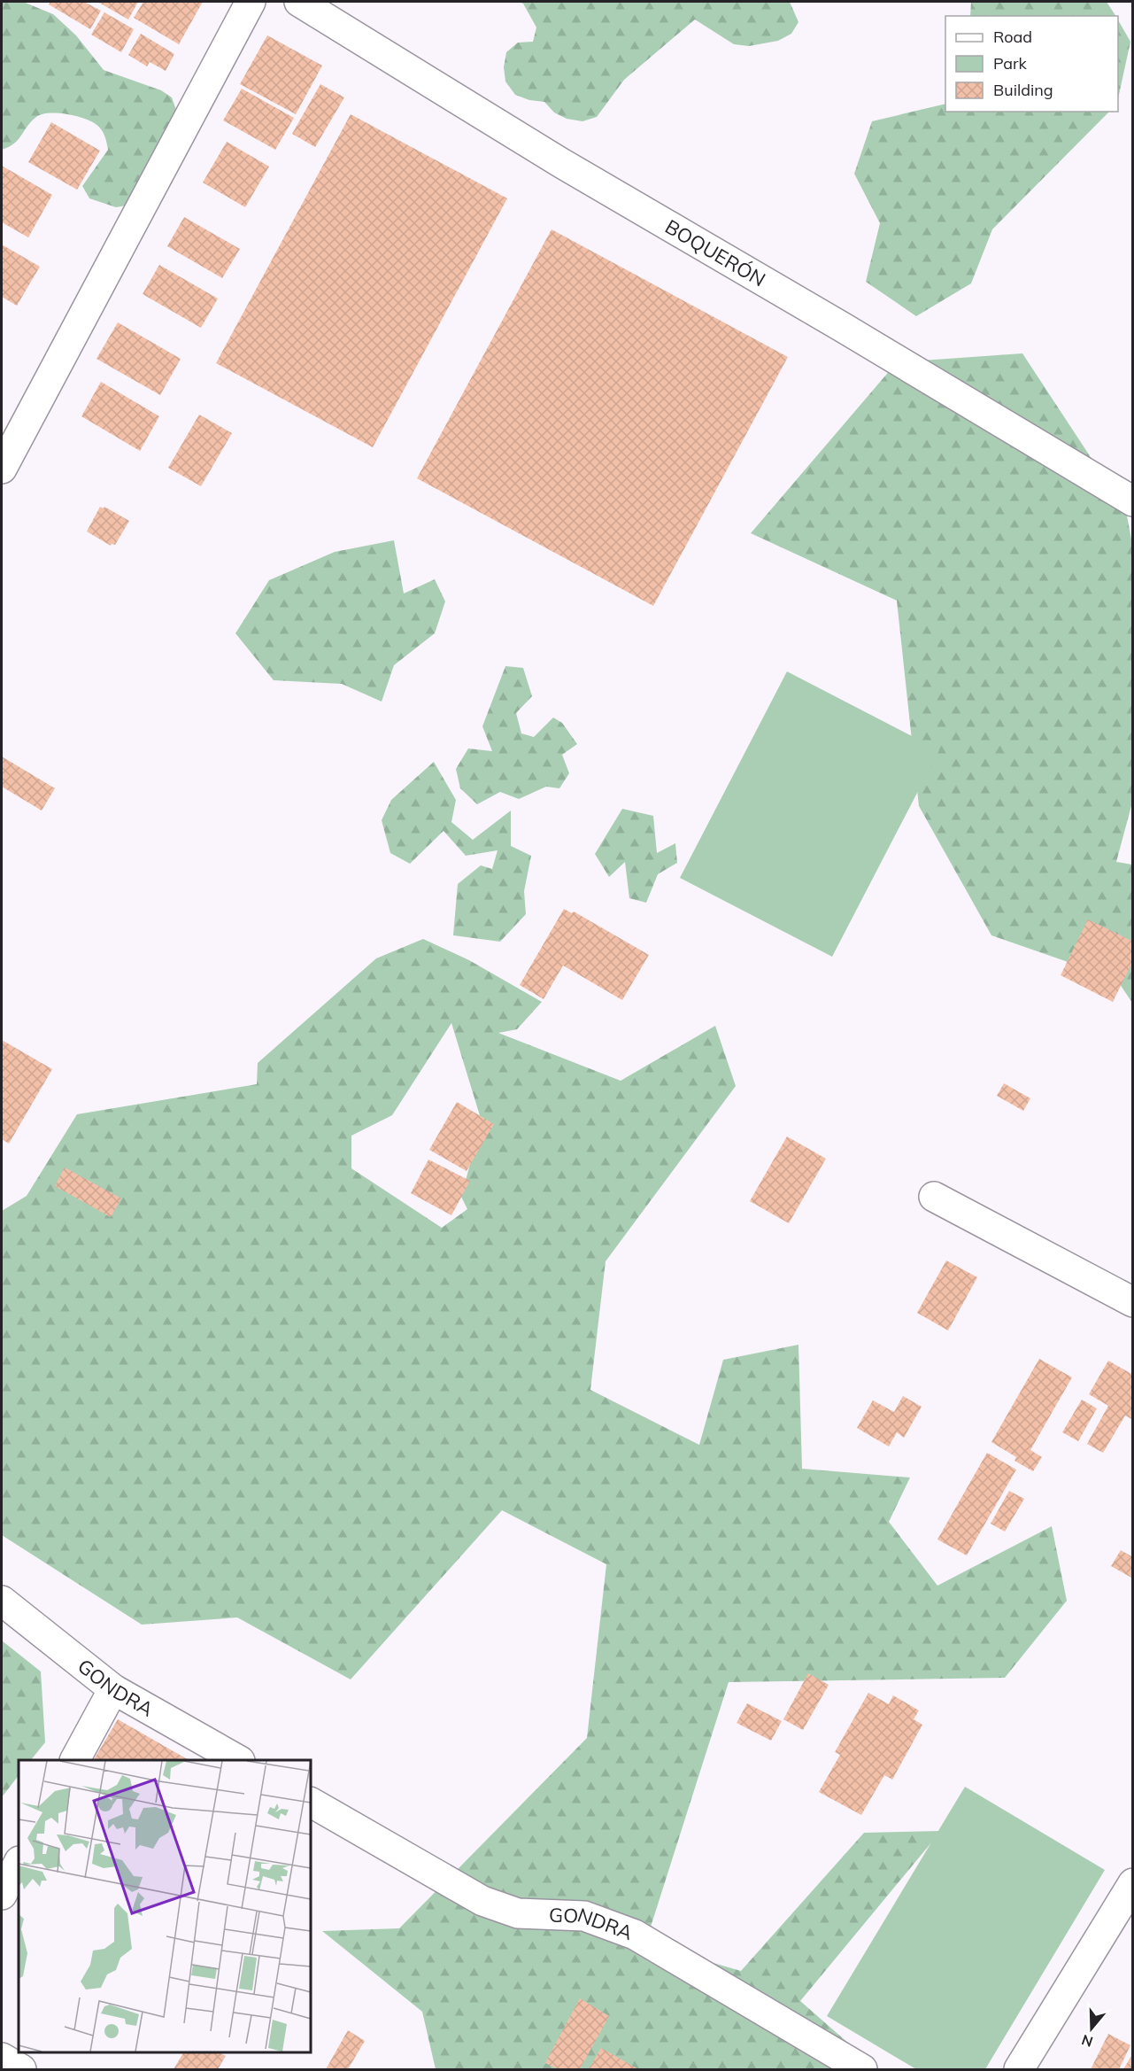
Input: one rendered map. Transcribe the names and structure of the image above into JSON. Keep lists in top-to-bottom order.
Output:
{
  "streets": {
    "street": ["BOQUERÓN", "GONDRA"]
  },
  "legend": ["Road", "Park", "Building"],
  "north": "bottom"
}
